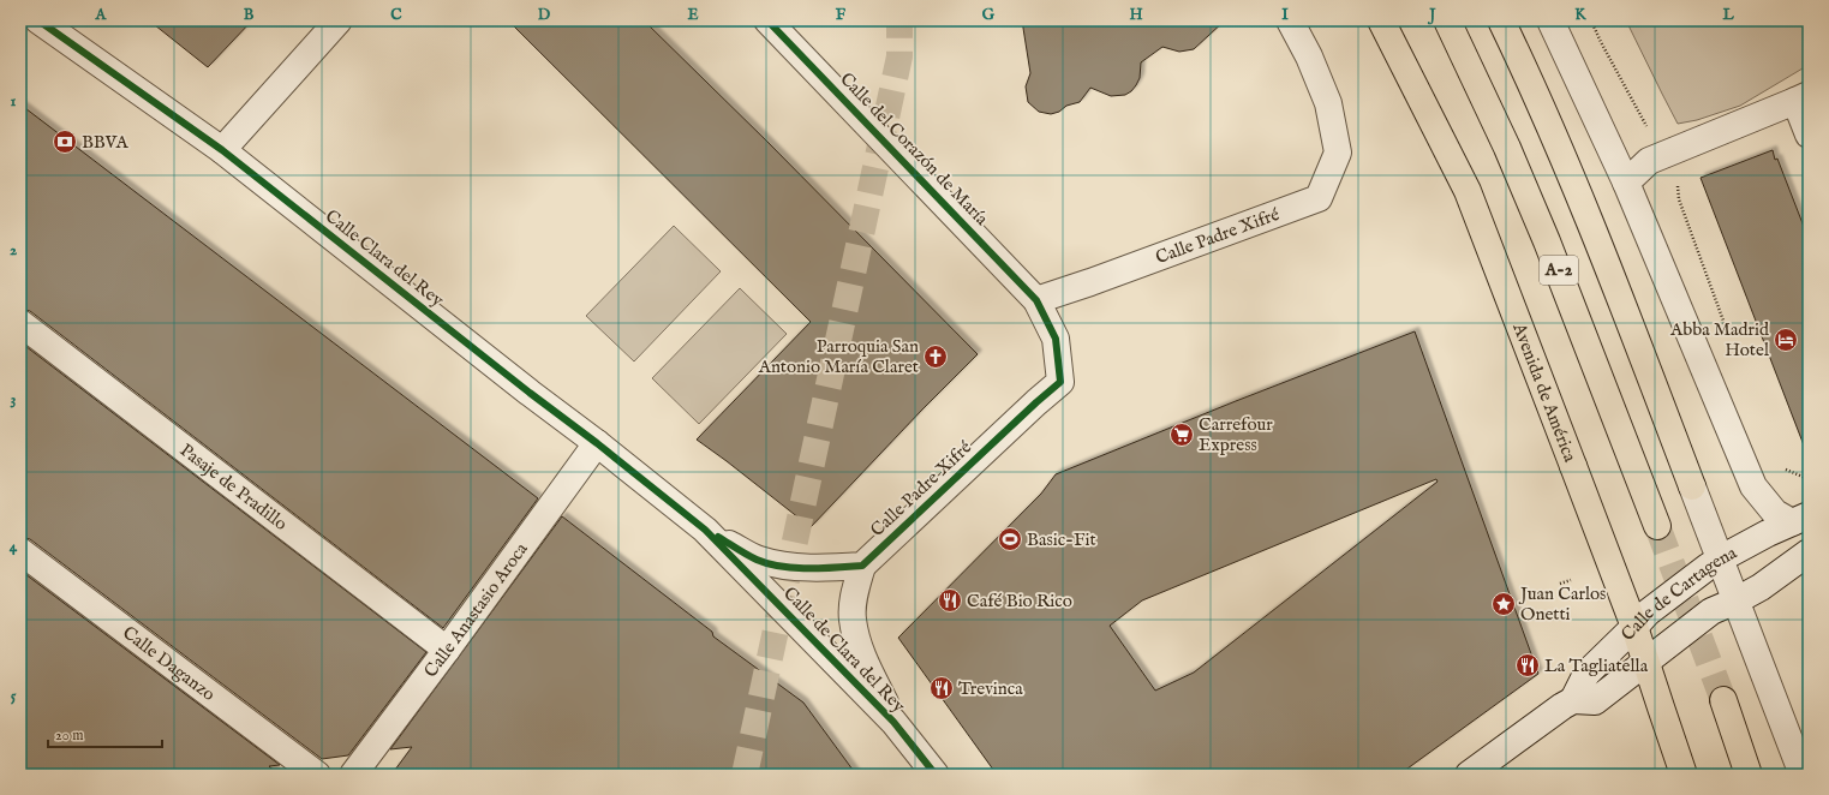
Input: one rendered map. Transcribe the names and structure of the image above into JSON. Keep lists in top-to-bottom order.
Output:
{
  "streets": {
    "main road": ["A-2", "Avenida de América"],
    "street": [
      "Calle del Corazón de María",
      "Calle Padre Xifré",
      "Calle Clara del Rey",
      "Pasaje de Pradillo",
      "Calle de Cartagena",
      "Calle Anastasio Aroca",
      "Calle de Clara del Rey",
      "Calle Daganzo"
    ]
  },
  "crossings": [
    ["Calle del Corazón de María", "Calle Padre Xifré"],
    ["Calle Padre Xifré", "Calle de Clara del Rey"],
    ["Calle Clara del Rey", "Calle Anastasio Aroca"],
    ["Calle Clara del Rey", "Calle de Clara del Rey"],
    ["Avenida de América", "Calle de Cartagena"],
    ["Pasaje de Pradillo", "Calle Anastasio Aroca"]
  ],
  "places": {
    "bank": ["BBVA"],
    "hotel": ["Abba Madrid Hotel"],
    "church": ["Parroquia San Antonio María Claret"],
    "supermarket": ["Carrefour Express"],
    "sports": ["Basic-Fit"],
    "restaurant": ["Café Bio Rico", "La Tagliatella", "Trevinca"],
    "place": ["Juan Carlos Onetti"]
  },
  "scale_bar": "20 m",
  "grid": {
    "columns": [
      "A",
      "B",
      "C",
      "D",
      "E",
      "F",
      "G",
      "H",
      "I",
      "J",
      "K",
      "L"
    ],
    "rows": [
      "1",
      "2",
      "3",
      "4",
      "5"
    ]
  }
}
